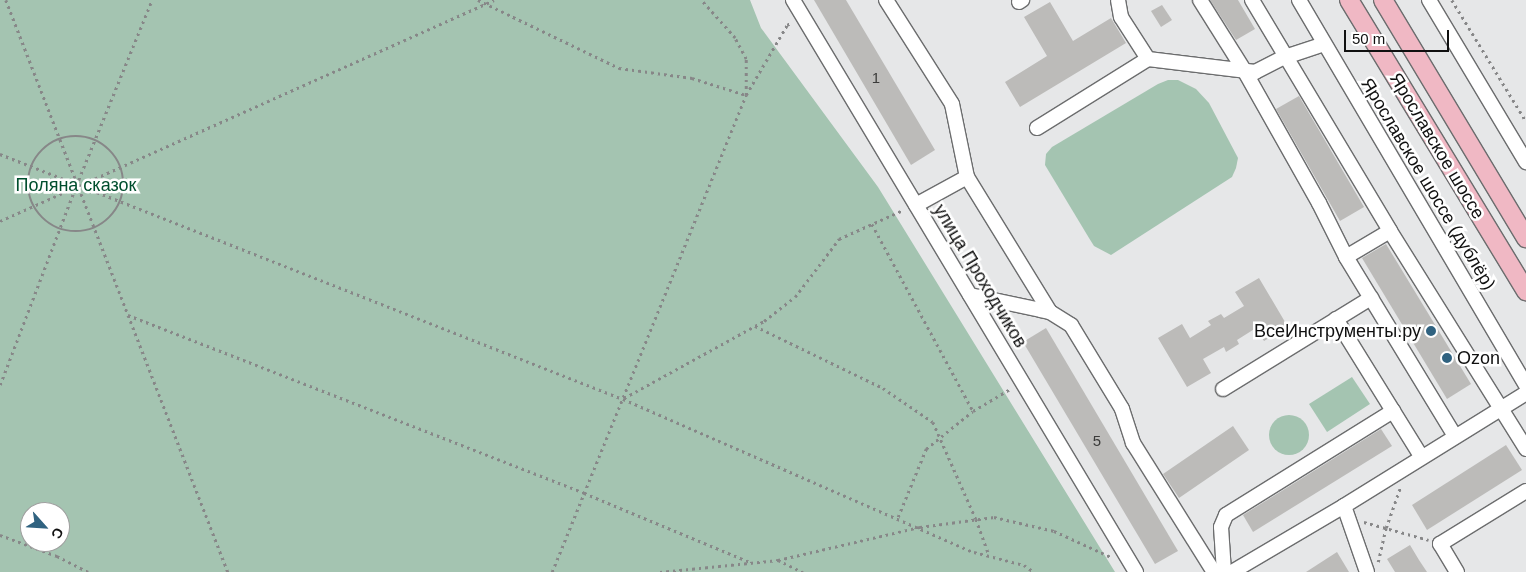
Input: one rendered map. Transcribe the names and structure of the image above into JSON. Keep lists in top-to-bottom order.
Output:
{
  "streets": {
    "main road": ["Ярославское шоссе"],
    "street": ["Ярославское шоссе (дублёр)", "улица Проходчиков"]
  },
  "parks": ["Поляна сказок"],
  "places": ["ВсеИнструменты.ру", "Ozon"],
  "house_numbers": ["1", "5"],
  "scale_bar": "50 m",
  "north": "bottom right"
}
